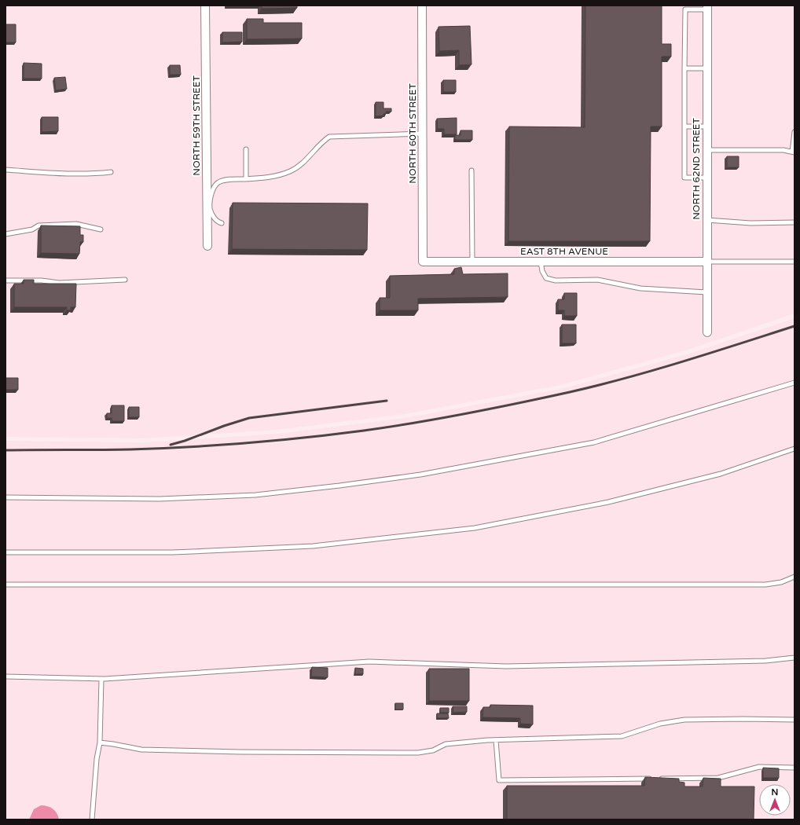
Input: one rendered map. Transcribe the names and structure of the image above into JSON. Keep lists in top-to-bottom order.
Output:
{
  "streets": {
    "street": [
      "NORTH 59TH STREET",
      "NORTH 60TH STREET",
      "NORTH 62ND STREET",
      "EAST 8TH AVENUE"
    ]
  },
  "crossings": [
    ["NORTH 60TH STREET", "EAST 8TH AVENUE"],
    ["NORTH 62ND STREET", "EAST 8TH AVENUE"]
  ],
  "north": "top"
}
